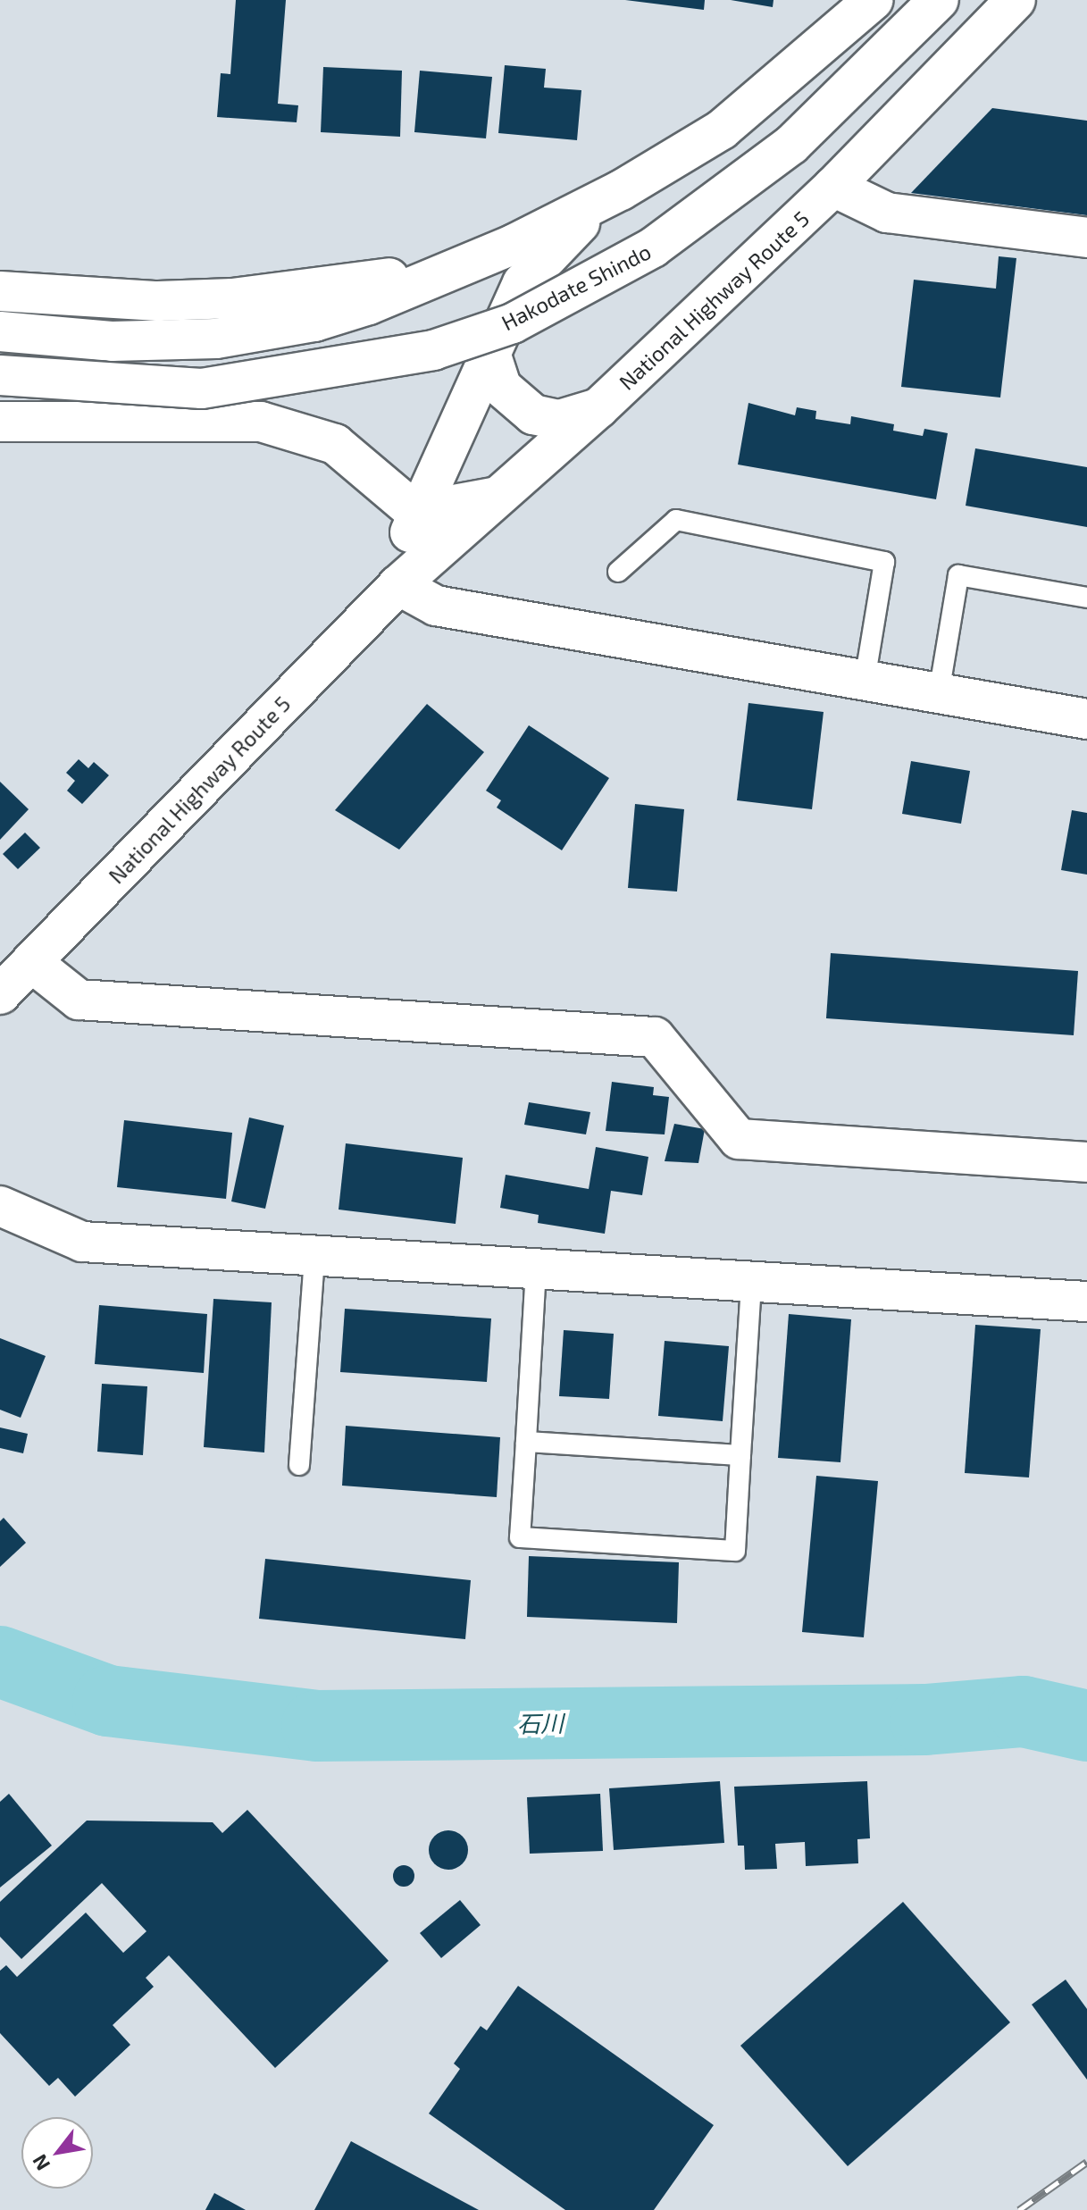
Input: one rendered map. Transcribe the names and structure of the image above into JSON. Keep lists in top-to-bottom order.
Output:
{
  "streets": {
    "main road": ["Hakodate Shindo", "National Highway Route 5"]
  },
  "water": ["石川"],
  "north": "bottom left"
}
